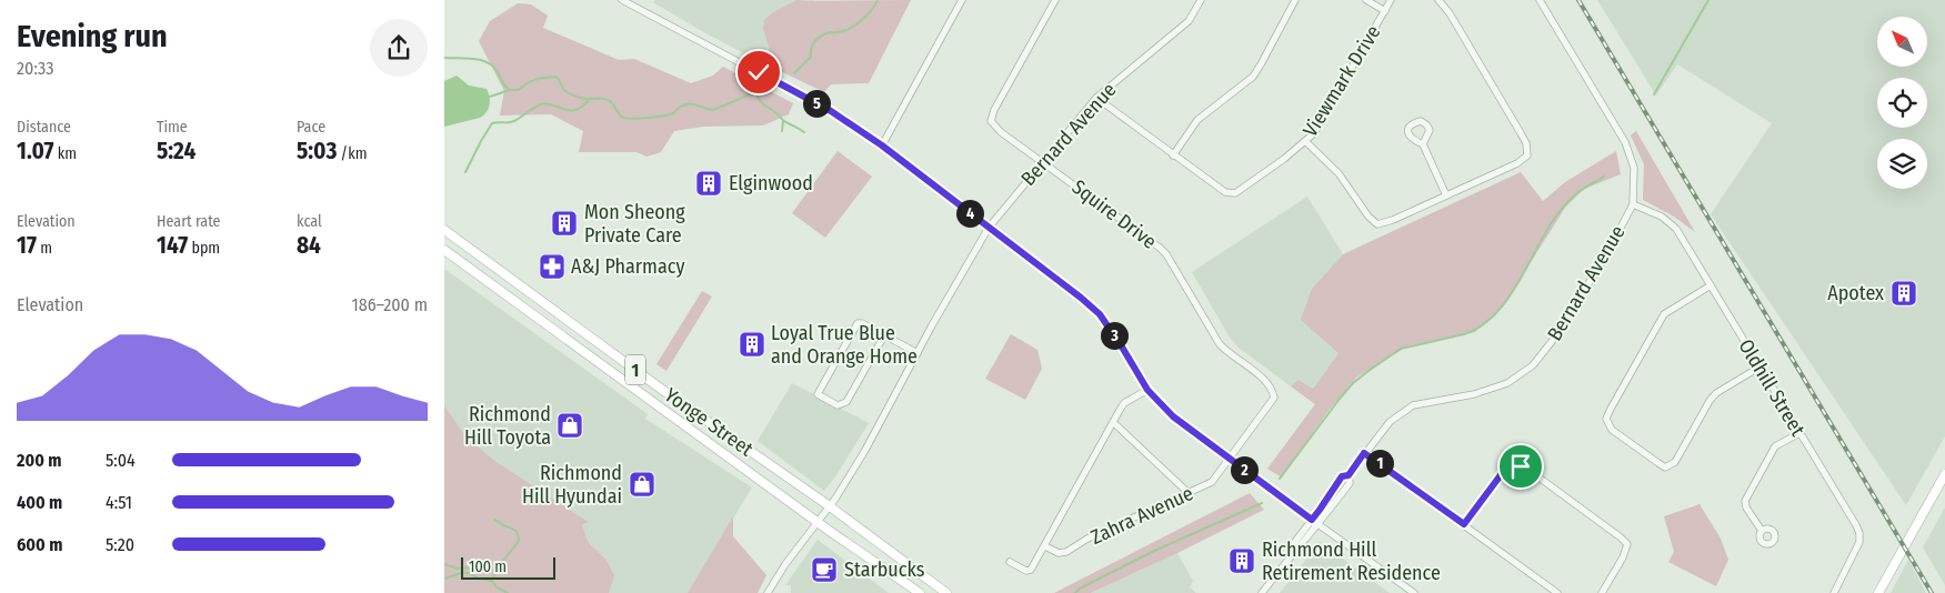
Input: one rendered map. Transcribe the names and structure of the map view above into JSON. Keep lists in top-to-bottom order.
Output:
{
  "streets": {
    "main road": ["1", "Yonge Street"],
    "street": [
      "Viewmark Drive",
      "Bernard Avenue",
      "Squire Drive",
      "Oldhill Street",
      "Zahra Avenue"
    ]
  },
  "crossings": [
    ["Viewmark Drive", "Bernard Avenue"],
    ["Bernard Avenue", "Squire Drive"],
    ["Bernard Avenue", "Oldhill Street"],
    ["Bernard Avenue", "Yonge Street"],
    ["Squire Drive", "Zahra Avenue"]
  ],
  "places": {
    "building": [
      "Elginwood",
      "Mon Sheong Private Care",
      "Apotex",
      "Loyal True Blue and Orange Home",
      "Richmond Hill Retirement Residence"
    ],
    "pharmacy": ["A&J Pharmacy"],
    "shop": ["Richmond Hill Toyota", "Richmond Hill Hyundai"],
    "cafe": ["Starbucks"]
  },
  "scale_bar": "100 m",
  "north": "top left",
  "page": {
    "heading": ["Evening run", "20:33"],
    "pins": [
      "5",
      "4",
      "3",
      "1",
      "2"
    ],
    "stats": [
      ["Distance", "1.07 km"],
      ["Time", "5:24"],
      ["Pace", "5:03 /km"],
      ["Elevation", "17 m"],
      ["Heart rate", "147 bpm"],
      ["kcal", "84"]
    ],
    "chart": ["Elevation", "186–200 m"],
    "list": [
      {
        "name": "200 m",
        "note": "5:04"
      },
      {
        "name": "400 m",
        "note": "4:51"
      },
      {
        "name": "600 m",
        "note": "5:20"
      }
    ],
    "scale": "100 m"
  }
}
